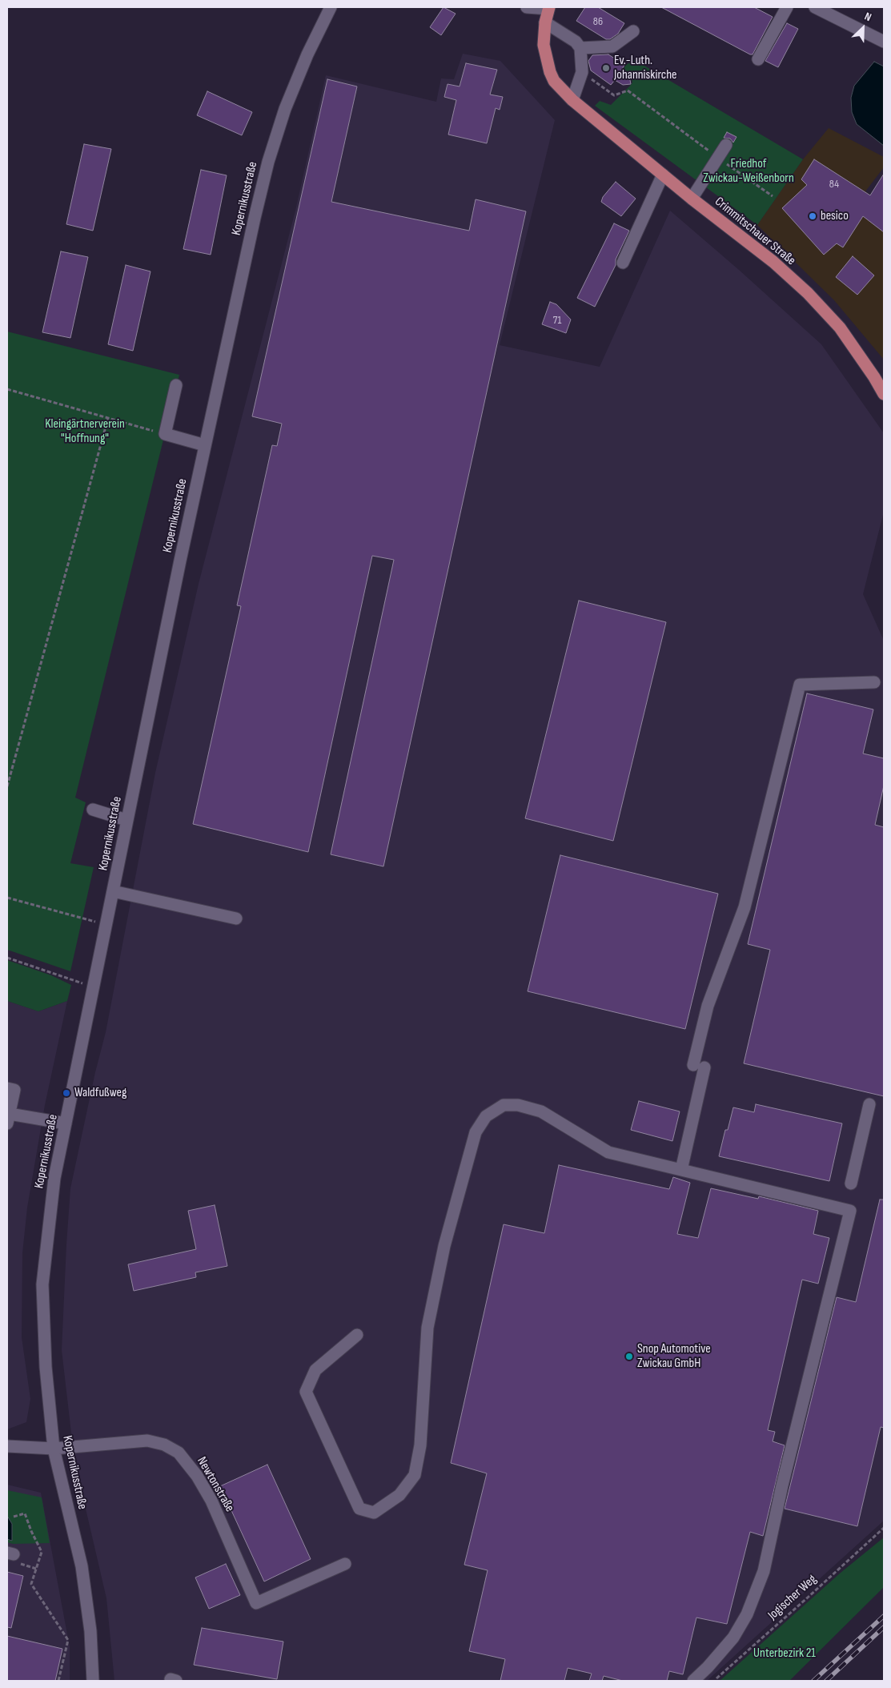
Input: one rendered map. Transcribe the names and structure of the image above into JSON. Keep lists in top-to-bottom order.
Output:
{
  "streets": {
    "main road": ["Crimmitschauer Straße"],
    "street": ["Kopernikusstraße", "Newtonstraße"],
    "path": ["Jogischer Weg"]
  },
  "crossings": [
    ["Kopernikusstraße", "Newtonstraße"]
  ],
  "parks": ["Friedhof Zwickau-Weißenborn", "Kleingärtnerverein \"Hoffnung\"", "Unterbezirk 21"],
  "places": [
    "Ev.-Luth. Johanniskirche",
    "besico",
    "Waldfußweg",
    "Snop Automotive Zwickau GmbH"
  ],
  "house_numbers": ["86", "84", "71"],
  "north": "top right"
}
